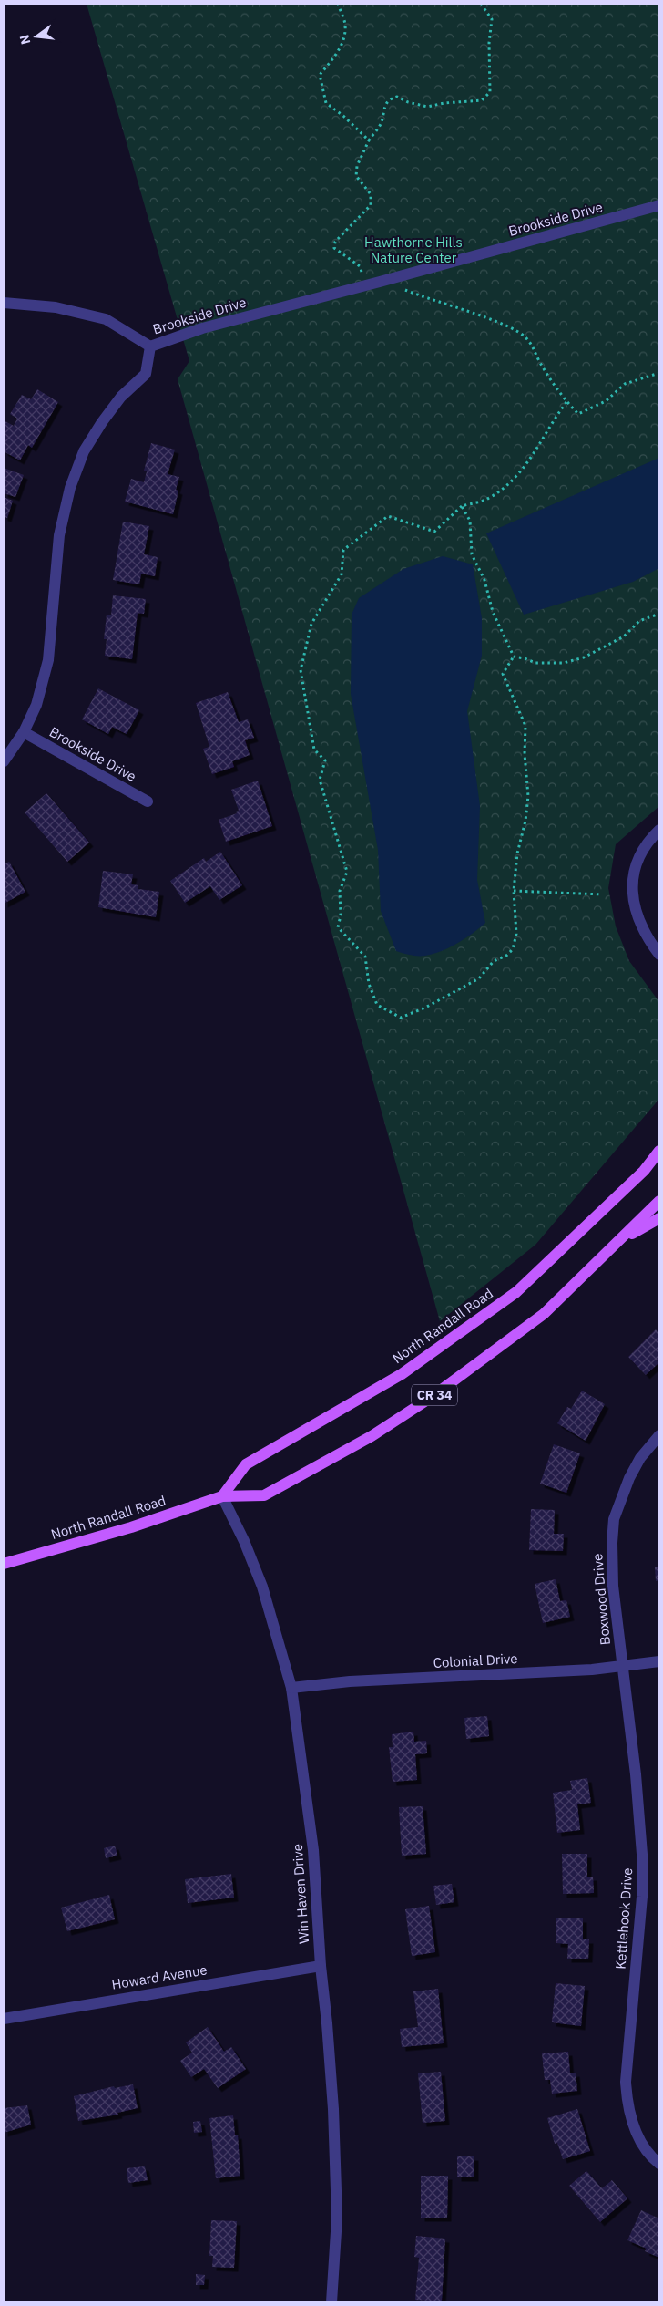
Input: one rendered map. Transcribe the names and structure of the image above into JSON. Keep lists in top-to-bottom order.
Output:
{
  "streets": {
    "main road": ["North Randall Road", "CR 34"],
    "street": [
      "Brookside Drive",
      "Boxwood Drive",
      "Colonial Drive",
      "Win Haven Drive",
      "Kettlehook Drive",
      "Howard Avenue"
    ]
  },
  "crossings": [
    ["North Randall Road", "Win Haven Drive"],
    ["Boxwood Drive", "Colonial Drive"],
    ["Boxwood Drive", "Kettlehook Drive"],
    ["Colonial Drive", "Win Haven Drive"],
    ["Colonial Drive", "Kettlehook Drive"],
    ["Win Haven Drive", "Howard Avenue"]
  ],
  "parks": ["Hawthorne Hills Nature Center"],
  "north": "left"
}
